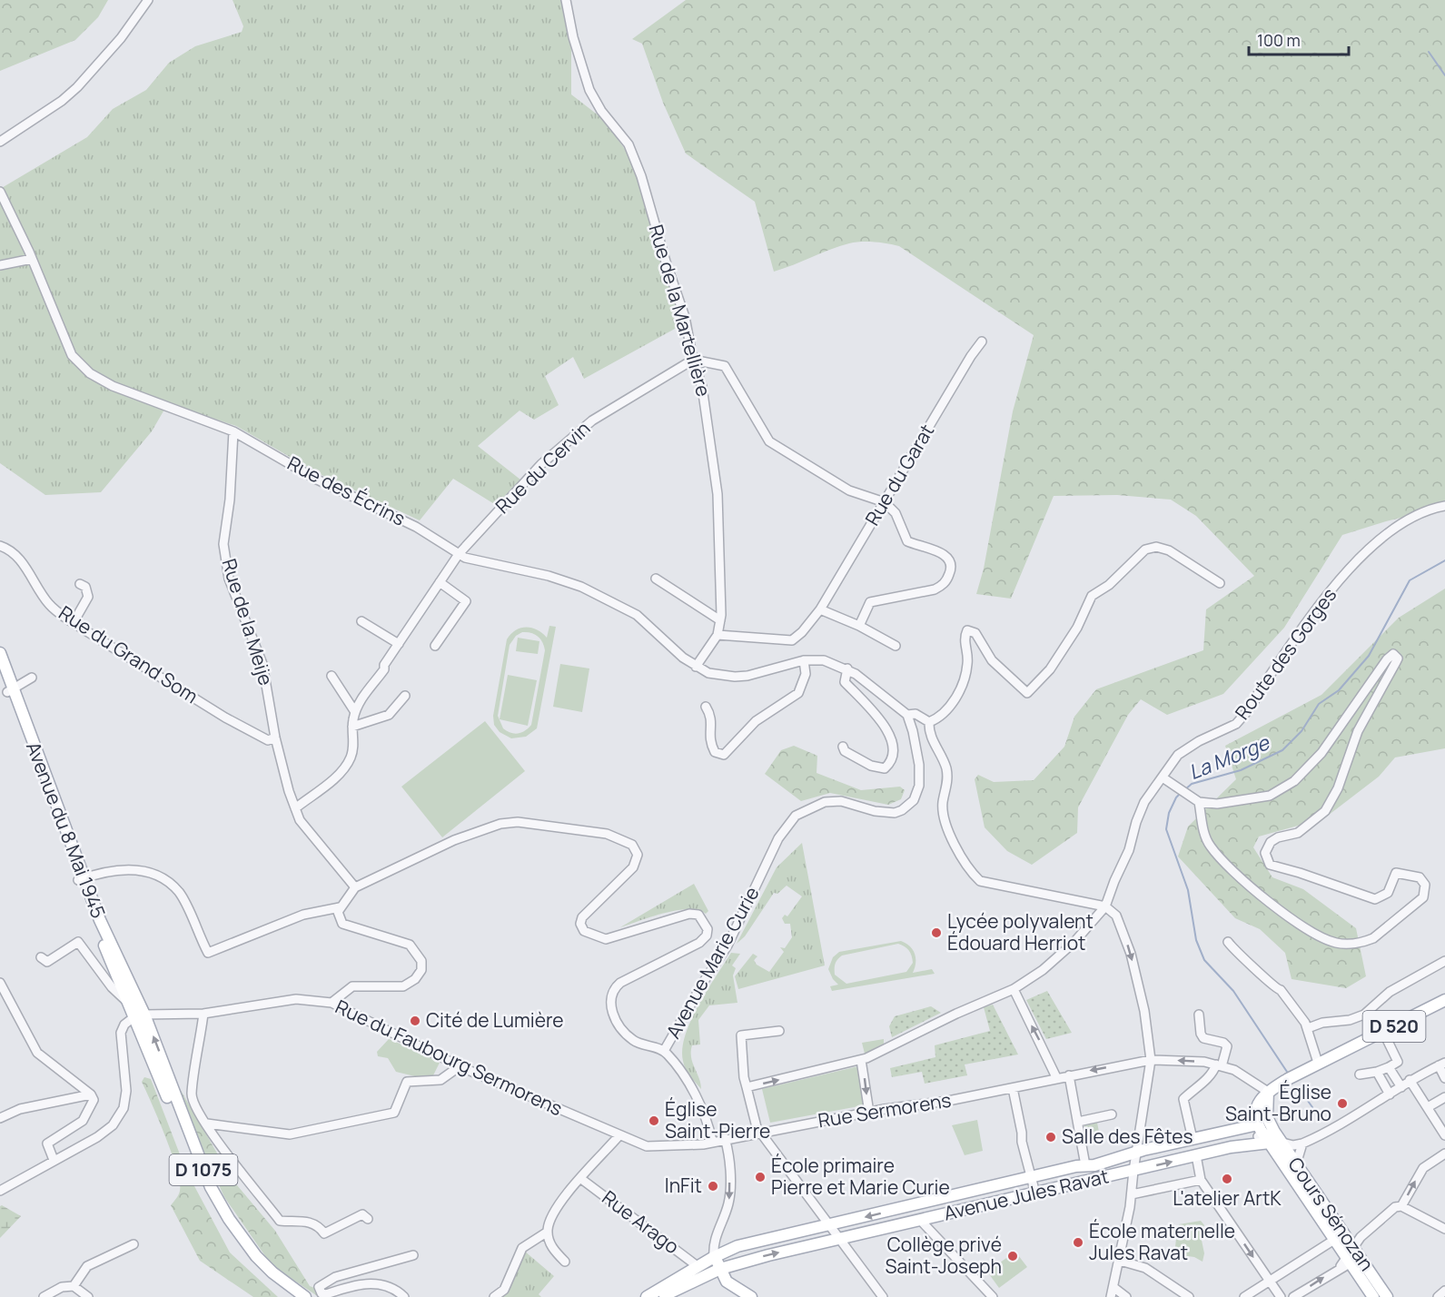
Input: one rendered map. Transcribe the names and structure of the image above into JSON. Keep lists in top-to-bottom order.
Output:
{
  "streets": {
    "main road": [
      "Avenue du 8 Mai 1945",
      "D 520",
      "D 1075",
      "Avenue Jules Ravat",
      "Cours Sénozan"
    ],
    "street": [
      "Rue de la Martellière",
      "Rue du Cervin",
      "Rue du Garat",
      "Rue des Écrins",
      "Rue de la Meije",
      "Route des Gorges",
      "Rue du Grand Som",
      "Avenue Marie Curie",
      "Rue du Faubourg Sermorens",
      "Rue Sermorens",
      "Rue Arago"
    ]
  },
  "crossings": [
    ["Rue de la Martellière", "Rue du Cervin"],
    ["Rue de la Martellière", "Rue du Garat"],
    ["Rue du Cervin", "Rue des Écrins"],
    ["Rue du Cervin", "Rue de la Meije"],
    ["Rue des Écrins", "Rue de la Meije"],
    ["Rue de la Meije", "Rue du Grand Som"],
    ["Avenue du 8 Mai 1945", "Rue du Faubourg Sermorens"],
    ["Avenue du 8 Mai 1945", "D 1075"],
    ["D 520", "Rue Sermorens"],
    ["Rue du Faubourg Sermorens", "Rue Sermorens"],
    ["Rue du Faubourg Sermorens", "D 1075"],
    ["Avenue Jules Ravat", "Cours Sénozan"],
    ["Avenue Jules Ravat", "Rue Arago"]
  ],
  "water": ["La Morge"],
  "places": [
    "Lycée polyvalent Édouard Herriot",
    "Cité de Lumière",
    "Église Saint-Bruno",
    "Église Saint-Pierre",
    "Salle des Fêtes",
    "École primaire Pierre et Marie Curie",
    "L'atelier ArtK",
    "InFit",
    "École maternelle Jules Ravat",
    "Collège privé Saint-Joseph"
  ],
  "scale_bar": "100 m"
}
